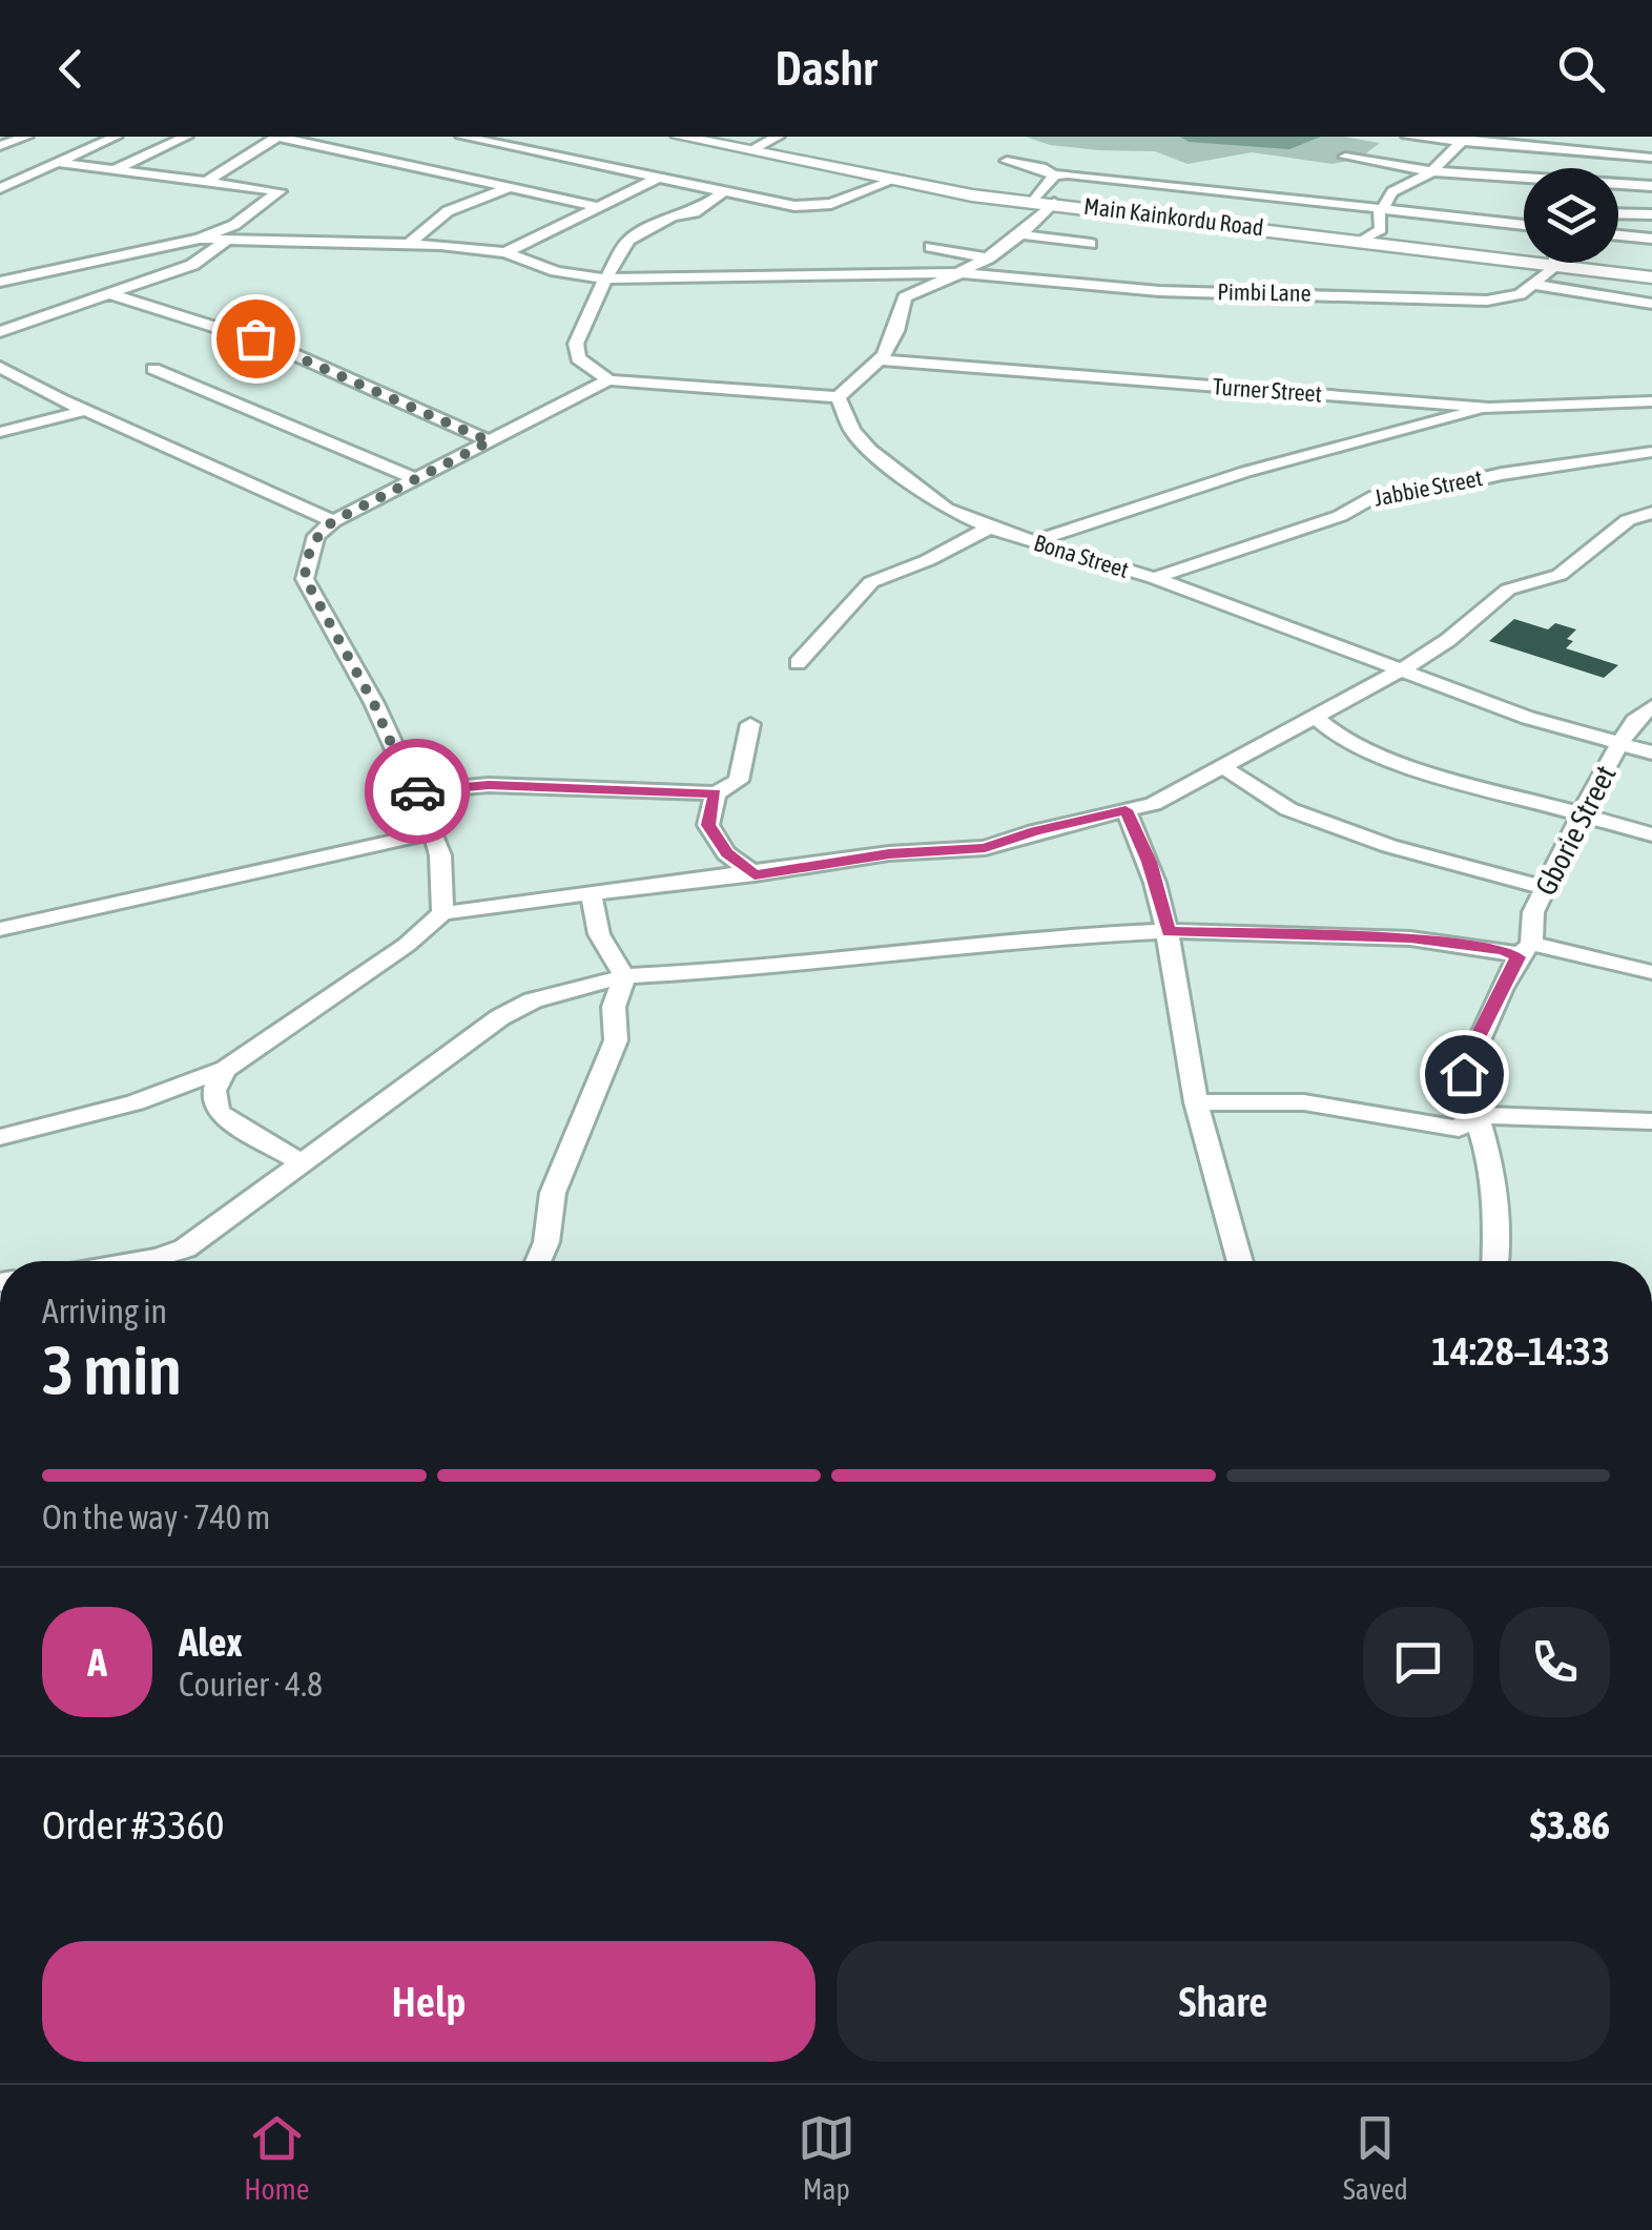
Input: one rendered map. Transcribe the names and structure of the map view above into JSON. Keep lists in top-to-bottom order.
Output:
{
  "streets": {
    "main road": ["Main Kainkordu Road"],
    "street": [
      "Pimbi Lane",
      "Turner Street",
      "Jabbie Street",
      "Bona Street",
      "Gborie Street"
    ]
  },
  "crossings": [
    ["Jabbie Street", "Bona Street"],
    ["Bona Street", "Gborie Street"]
  ],
  "page": {
    "header": "Dashr",
    "heading": ["3 min", "Arriving in", "14:28–14:33"],
    "panel": [
      "Alex",
      "Courier · 4.8",
      "Order #3360",
      "$3.86"
    ],
    "bar": "On the way · 740 m",
    "round": "A",
    "buttons": ["Help", "Share"],
    "tabs": ["Home", "Map", "Saved"]
  }
}
